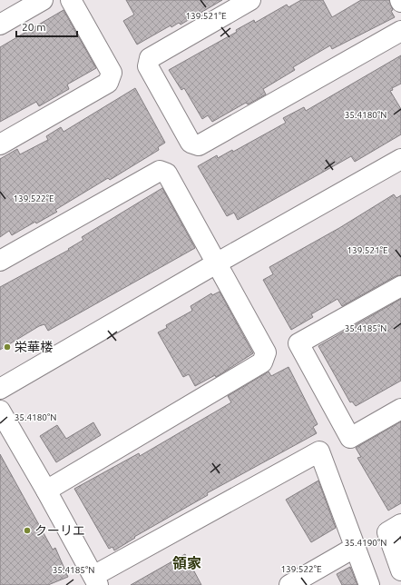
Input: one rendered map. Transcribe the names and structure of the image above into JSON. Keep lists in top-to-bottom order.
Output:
{
  "districts": ["領家"],
  "places": ["栄華楼", "クーリエ"],
  "scale_bar": "20 m",
  "coordinates": [
    "139.521°E",
    "35.4180°N",
    "139.522°E",
    "35.4185°N",
    "35.4190°N"
  ]
}
